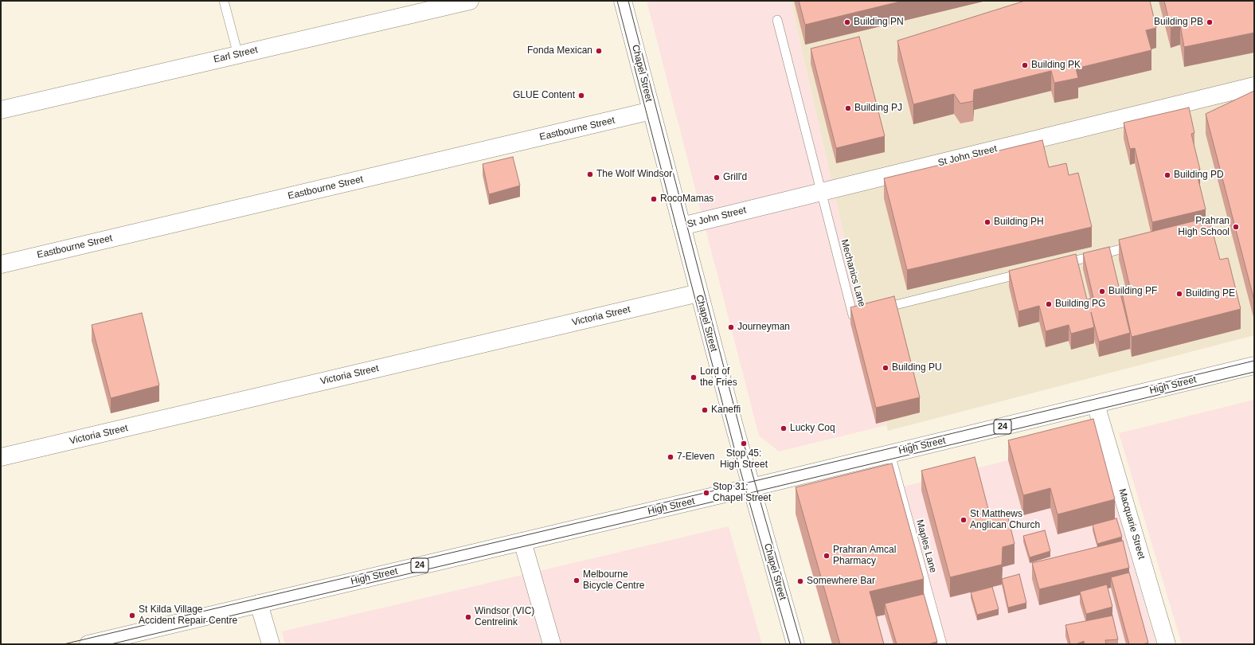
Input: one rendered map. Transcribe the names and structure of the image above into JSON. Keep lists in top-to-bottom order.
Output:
{
  "streets": {
    "street": [
      "Earl Street",
      "Chapel Street",
      "Eastbourne Street",
      "St John Street",
      "Victoria Street",
      "High Street",
      "24",
      "Macquarie Street"
    ],
    "lane": ["Mechanics Lane", "Maples Lane"]
  },
  "crossings": [
    ["Chapel Street", "Eastbourne Street"],
    ["Chapel Street", "St John Street"],
    ["Chapel Street", "Victoria Street"],
    ["Chapel Street", "High Street"],
    ["St John Street", "Mechanics Lane"],
    ["High Street", "Macquarie Street"],
    ["High Street", "Maples Lane"]
  ],
  "places": [
    "Building PN",
    "Building PB",
    "Fonda Mexican",
    "Building PK",
    "GLUE Content",
    "Building PJ",
    "The Wolf Windsor",
    "Building PD",
    "Grill'd",
    "RocoMamas",
    "Building PH",
    "Prahran High School",
    "Building PF",
    "Building PE",
    "Building PG",
    "Journeyman",
    "Building PU",
    "Lord of the Fries",
    "Kaneffi",
    "Lucky Coq",
    "Stop 45: High Street",
    "7-Eleven",
    "Stop 31: Chapel Street",
    "St Matthews Anglican Church",
    "Prahran Amcal Pharmacy",
    "Melbourne Bicycle Centre",
    "Somewhere Bar",
    "St Kilda Village Accident Repair Centre",
    "Windsor (VIC) Centrelink"
  ]
}
